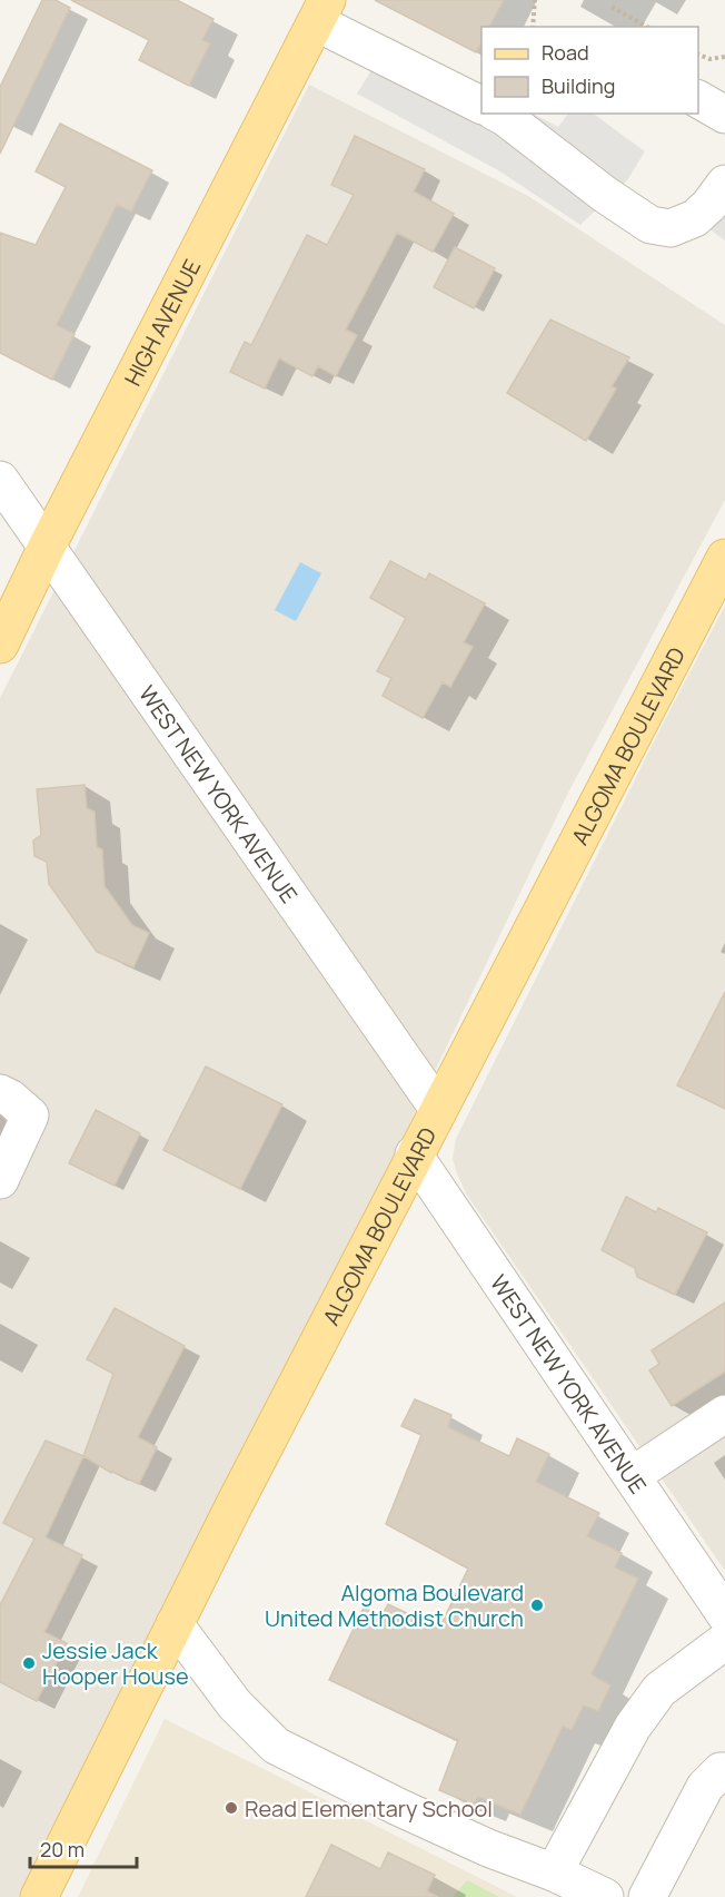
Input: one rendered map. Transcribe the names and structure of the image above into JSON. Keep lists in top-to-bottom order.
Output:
{
  "streets": {
    "main road": ["HIGH AVENUE", "ALGOMA BOULEVARD"],
    "street": ["WEST NEW YORK AVENUE"]
  },
  "crossings": [
    ["HIGH AVENUE", "WEST NEW YORK AVENUE"],
    ["ALGOMA BOULEVARD", "WEST NEW YORK AVENUE"]
  ],
  "places": ["Algoma Boulevard United Methodist Church", "Jessie Jack Hooper House", "Read Elementary School"],
  "legend": ["Road", "Building"],
  "scale_bar": "20 m"
}
